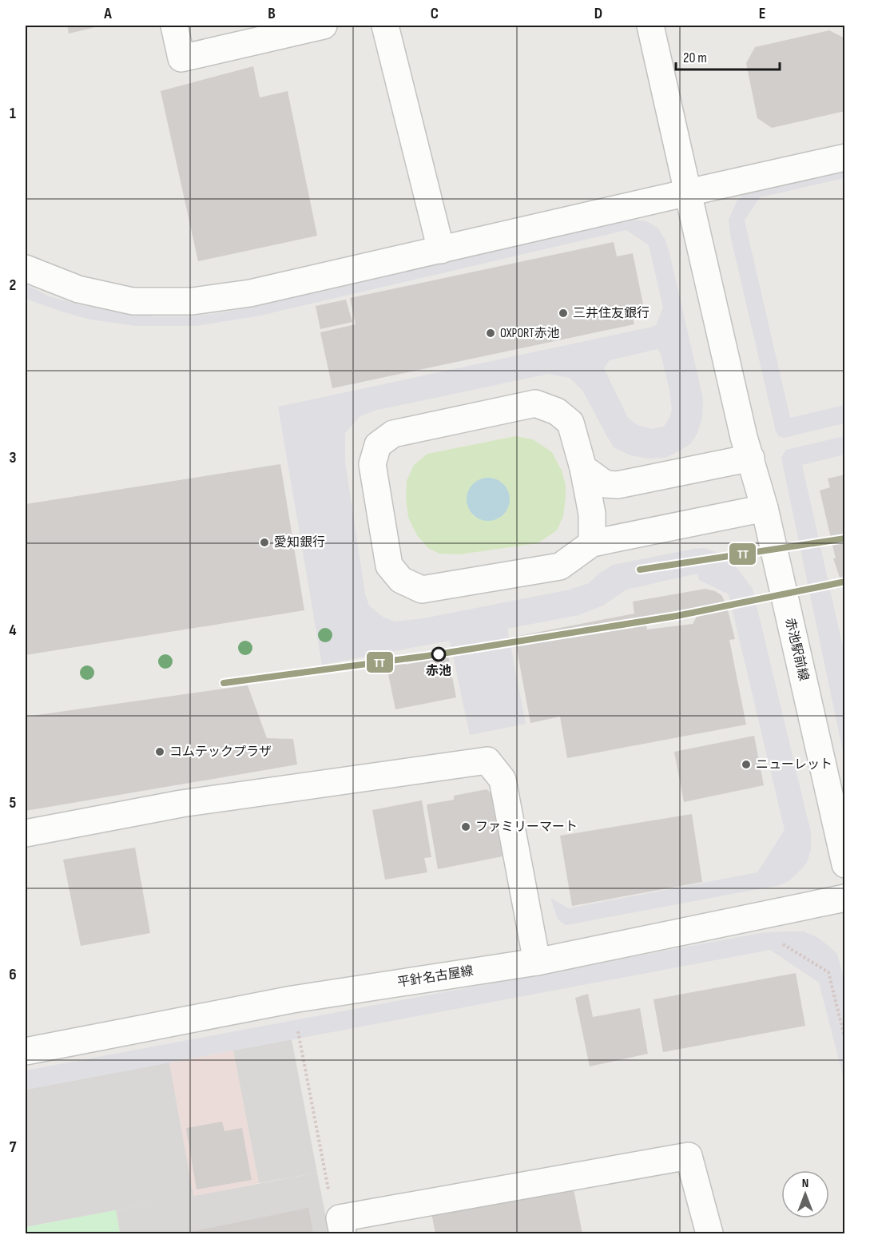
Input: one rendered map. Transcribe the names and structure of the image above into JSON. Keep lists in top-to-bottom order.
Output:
{
  "streets": {
    "street": ["赤池駅前線", "平針名古屋線"]
  },
  "places": [
    "三井住友銀行",
    "OXPORT赤池",
    "愛知銀行",
    "赤池",
    "コムテックプラザ",
    "ニューレット",
    "ファミリーマート"
  ],
  "lines": ["transit line TT"],
  "scale_bar": "20 m",
  "north": "top",
  "grid": {
    "columns": [
      "A",
      "B",
      "C",
      "D",
      "E"
    ],
    "rows": [
      "1",
      "2",
      "3",
      "4",
      "5",
      "6",
      "7"
    ]
  }
}
